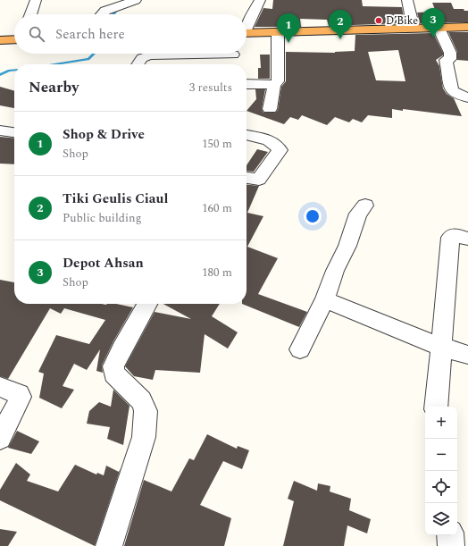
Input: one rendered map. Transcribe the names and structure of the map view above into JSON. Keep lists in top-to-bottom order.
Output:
{
  "places": ["D’Bike"],
  "page": {
    "pins": ["3", "2", "1"],
    "search": "Search here",
    "heading": ["Nearby", "3 results"],
    "list": [
      {
        "mark": "1",
        "name": "Shop & Drive",
        "note": "Shop",
        "value": "150 m"
      },
      {
        "mark": "2",
        "name": "Tiki Geulis Ciaul",
        "note": "Public building",
        "value": "160 m"
      },
      {
        "mark": "3",
        "name": "Depot Ahsan",
        "note": "Shop",
        "value": "180 m"
      }
    ],
    "map_buttons": ["+", "−"]
  }
}
